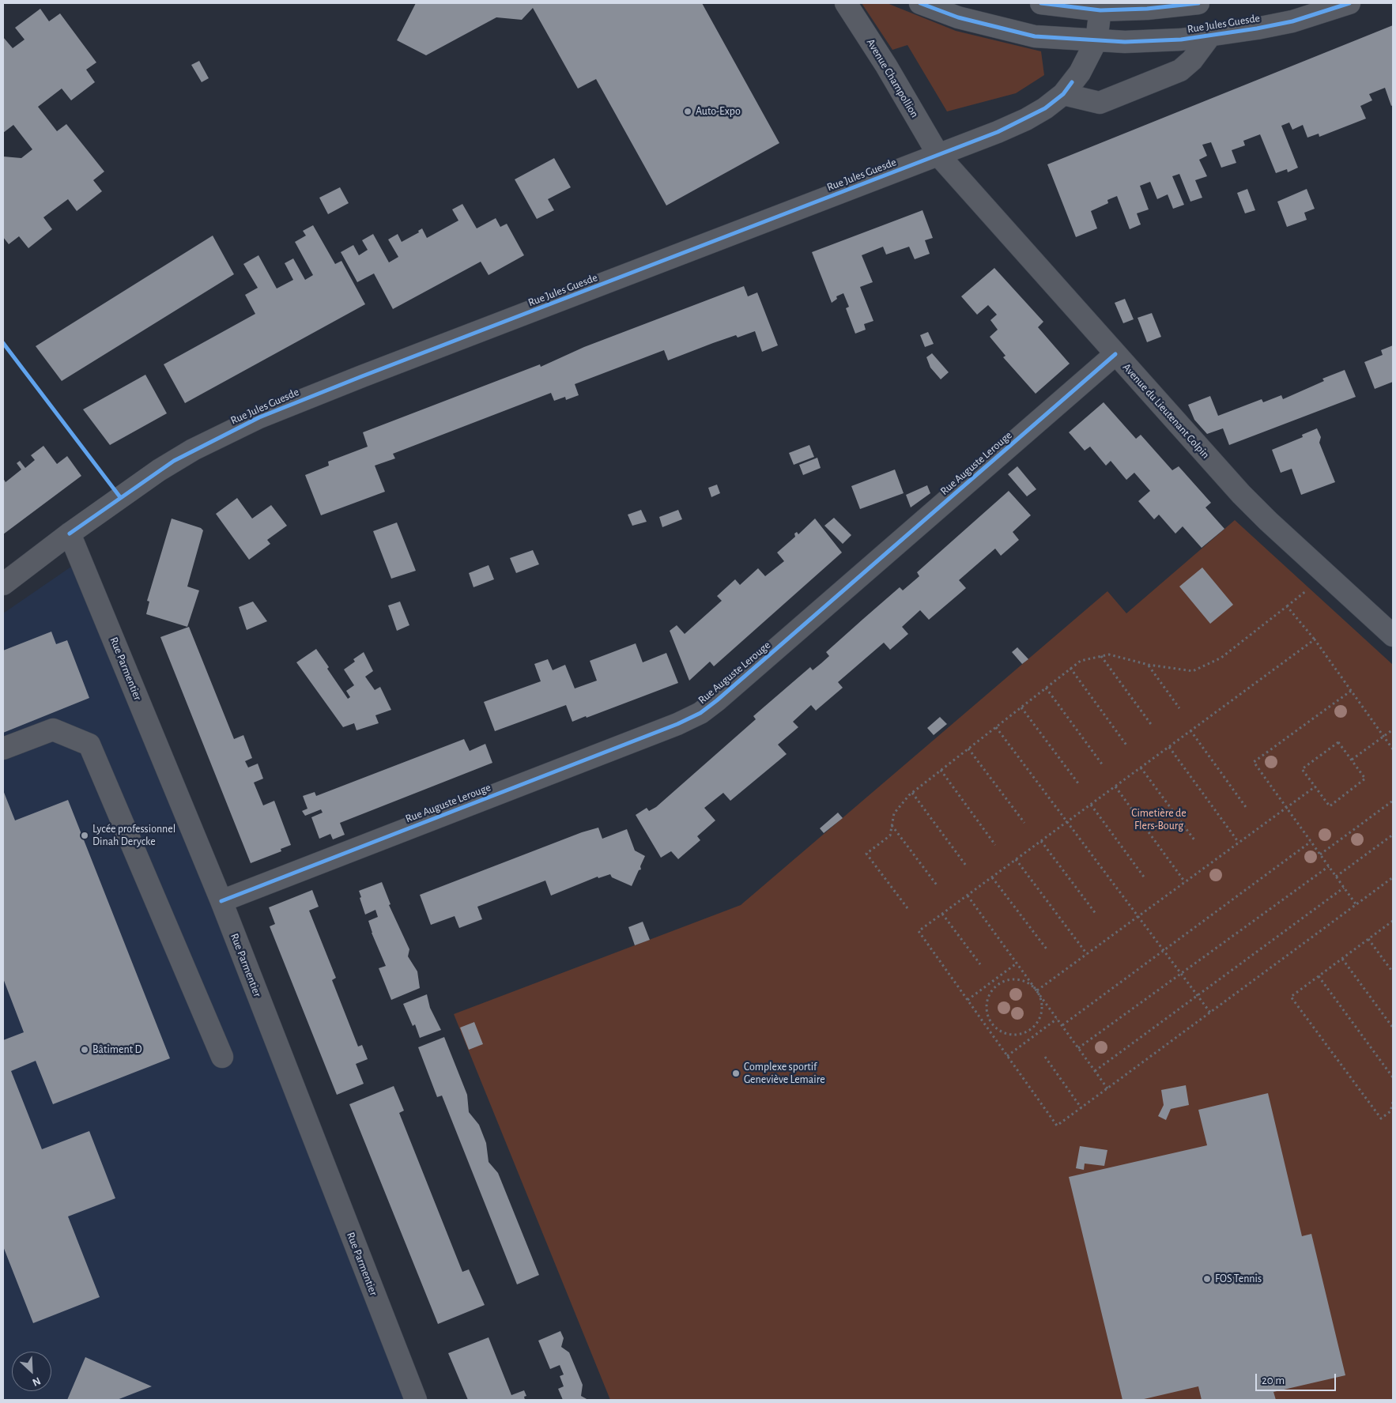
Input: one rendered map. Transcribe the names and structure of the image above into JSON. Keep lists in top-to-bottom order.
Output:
{
  "streets": {
    "street": [
      "Rue Jules Guesde",
      "Avenue Champollion",
      "Avenue du Lieutenant Colpin",
      "Rue Auguste Lerouge",
      "Rue Parmentier"
    ]
  },
  "crossings": [
    ["Rue Jules Guesde", "Avenue Champollion"],
    ["Rue Jules Guesde", "Avenue du Lieutenant Colpin"],
    ["Rue Jules Guesde", "Rue Parmentier"],
    ["Avenue Champollion", "Avenue du Lieutenant Colpin"],
    ["Avenue du Lieutenant Colpin", "Rue Auguste Lerouge"],
    ["Rue Auguste Lerouge", "Rue Parmentier"]
  ],
  "parks": ["Cimetière de Flers-Bourg"],
  "places": [
    "Auto-Expo",
    "Lycée professionnel Dinah Derycke",
    "Bâtiment D",
    "Complexe sportif Geneviève Lemaire",
    "FOS Tennis"
  ],
  "scale_bar": "20 m",
  "north": "bottom right"
}
